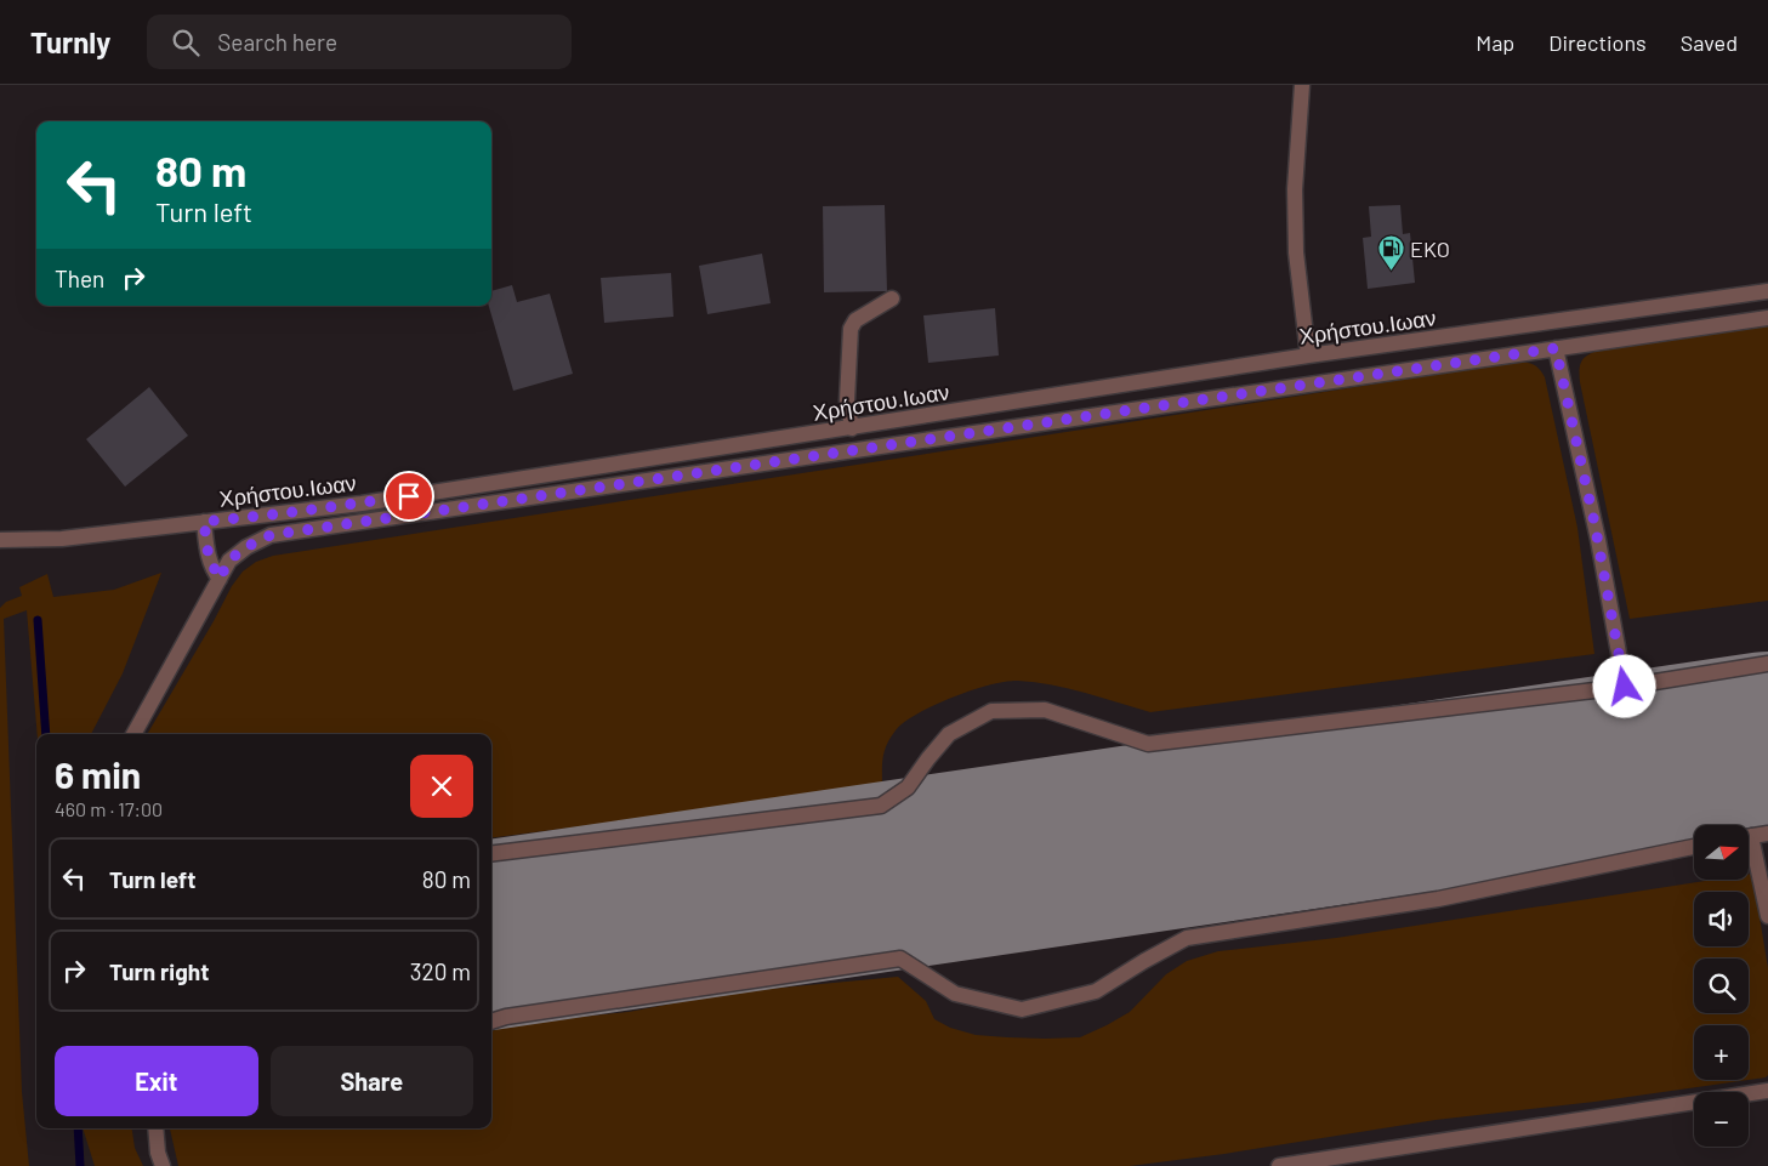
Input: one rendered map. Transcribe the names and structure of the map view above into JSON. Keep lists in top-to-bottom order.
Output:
{
  "streets": {
    "street": ["Χρήστου.Ιωαν"]
  },
  "places": {
    "fuel station": ["EKO"]
  },
  "north": "right",
  "page": {
    "header": "Turnly",
    "search": "Search here",
    "nav": ["Map", "Directions", "Saved"],
    "turn": ["80 m", "Turn left"],
    "then": "Then",
    "heading": ["6 min", "460 m · 17:00"],
    "map_buttons": ["+", "−"],
    "list": [
      {
        "name": "Turn left",
        "value": "80 m"
      },
      {
        "name": "Turn right",
        "value": "320 m"
      }
    ],
    "buttons": ["Exit", "Share"]
  }
}
